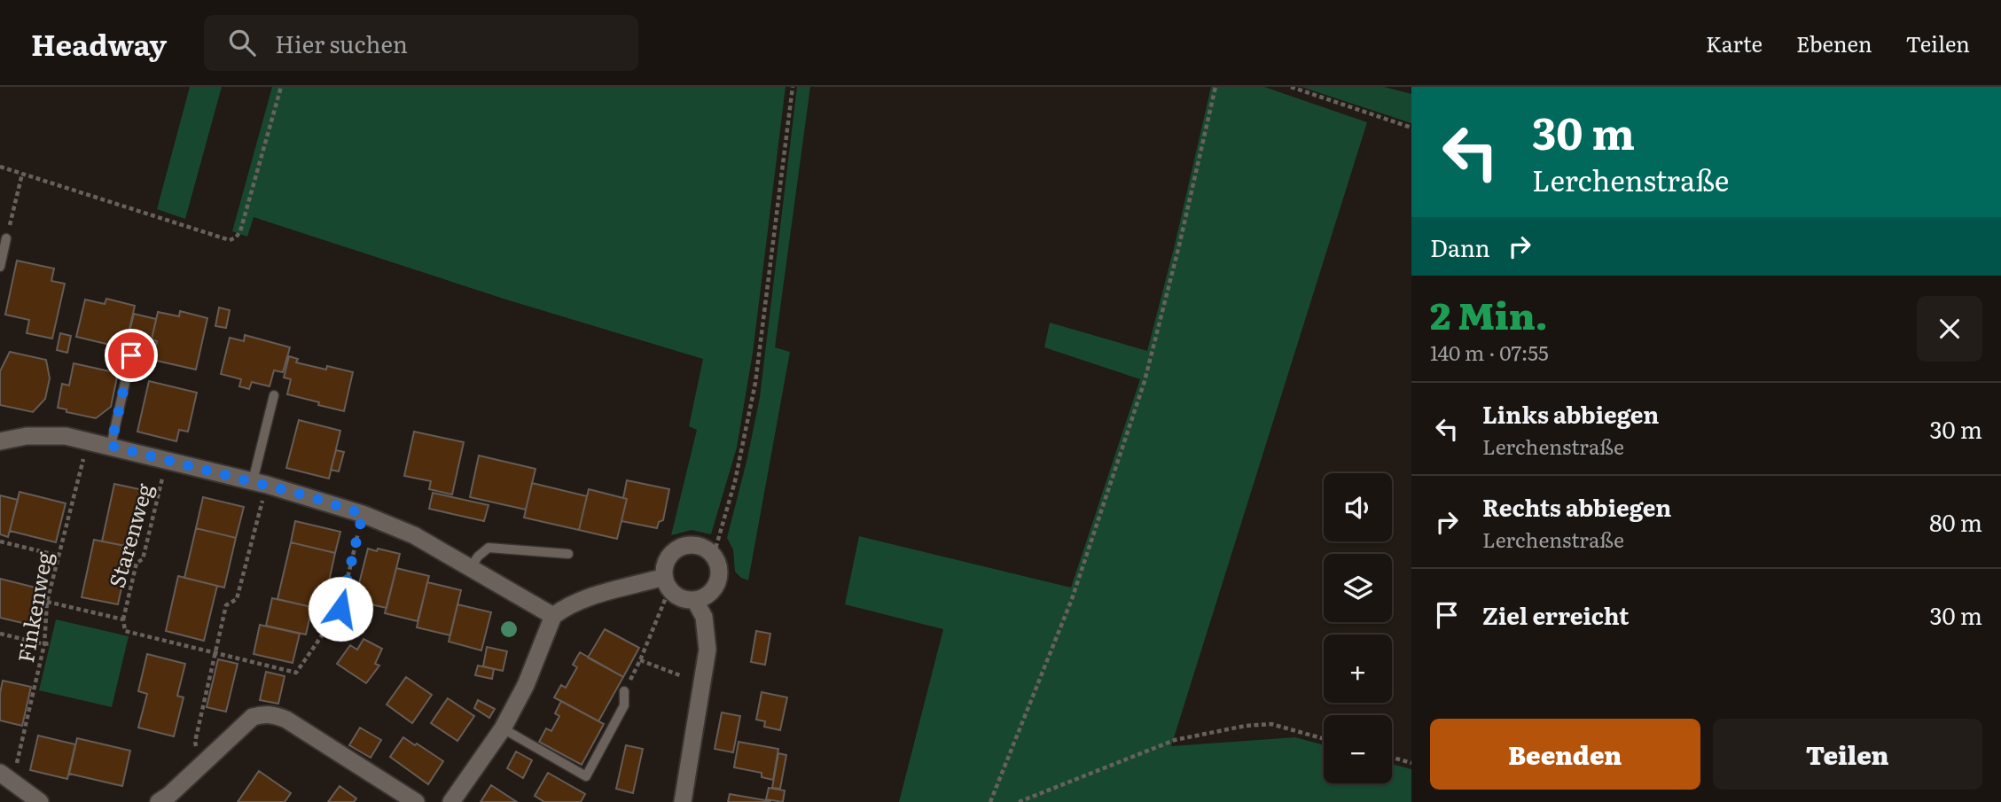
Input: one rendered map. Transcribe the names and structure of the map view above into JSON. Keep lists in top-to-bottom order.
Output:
{
  "streets": {
    "path": ["Starenweg", "Finkenweg"]
  },
  "page": {
    "header": "Headway",
    "search": "Hier suchen",
    "nav": ["Karte", "Ebenen", "Teilen"],
    "turn": ["30 m", "Lerchenstraße"],
    "then": "Dann",
    "heading": ["2 Min.", "140 m · 07:55"],
    "list": [
      {
        "name": "Links abbiegen",
        "note": "Lerchenstraße",
        "value": "30 m"
      },
      {
        "name": "Rechts abbiegen",
        "note": "Lerchenstraße",
        "value": "80 m"
      },
      {
        "name": "Ziel erreicht",
        "value": "30 m"
      }
    ],
    "map_buttons": ["+", "−"],
    "buttons": ["Beenden", "Teilen"]
  }
}
